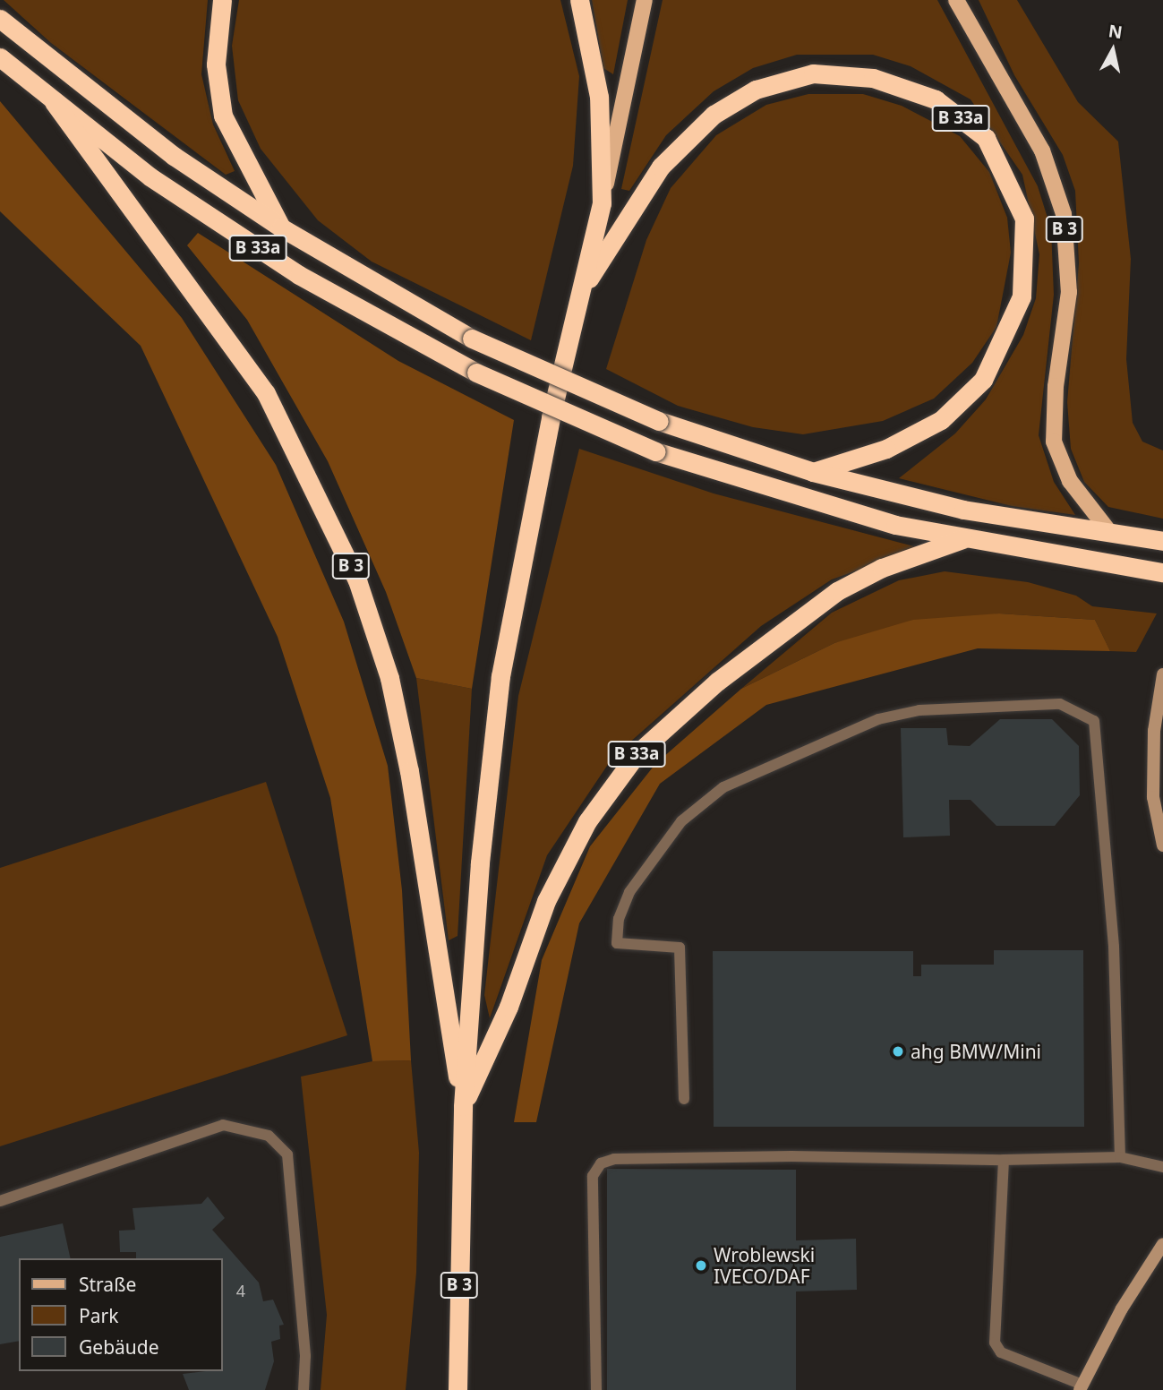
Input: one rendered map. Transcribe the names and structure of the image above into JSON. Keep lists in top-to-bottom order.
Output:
{
  "streets": {
    "highway": ["B 33a", "B 3"]
  },
  "crossings": [
    ["B 33a", "B 3"]
  ],
  "places": ["ahg BMW/Mini", "Wroblewski IVECO/DAF"],
  "house_numbers": ["4"],
  "legend": ["Straße", "Park", "Gebäude"],
  "north": "top"
}
